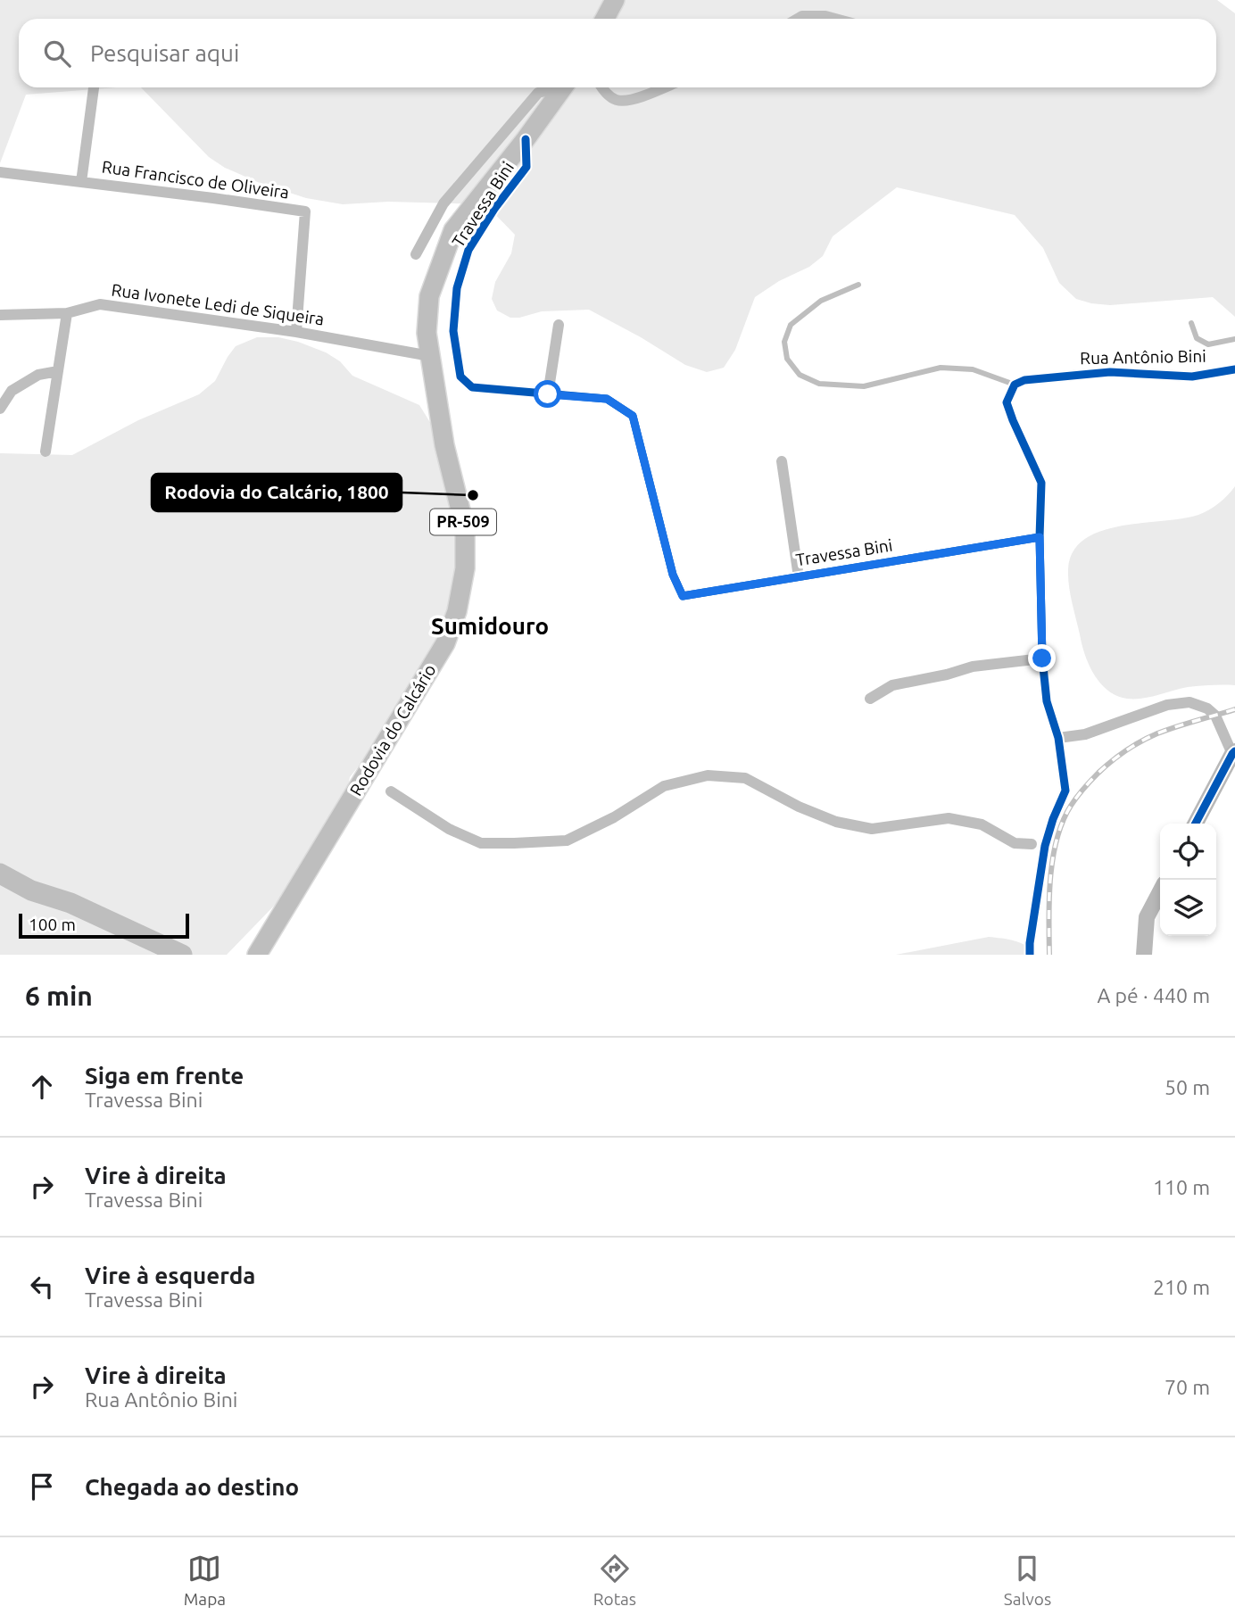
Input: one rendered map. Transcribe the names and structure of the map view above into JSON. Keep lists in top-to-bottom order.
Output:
{
  "streets": {
    "main road": ["PR-509", "Rodovia do Calcário"],
    "street": [
      "Rua Francisco de Oliveira",
      "Travessa Bini",
      "Rua Ivonete Ledi de Siqueira",
      "Rua Antônio Bini"
    ]
  },
  "crossings": [
    ["Rua Francisco de Oliveira", "Rua Ivonete Ledi de Siqueira"],
    ["Travessa Bini", "Rodovia do Calcário"],
    ["Rua Ivonete Ledi de Siqueira", "Rodovia do Calcário"]
  ],
  "districts": ["Sumidouro"],
  "places": ["Rodovia do Calcário, 1800"],
  "scale_bar": "100 m",
  "page": {
    "search": "Pesquisar aqui",
    "scale": "100 m",
    "heading": ["6 min", "A pé · 440 m"],
    "list": [
      ["Siga em frente", "Travessa Bini", "50 m"],
      ["Vire à direita", "Travessa Bini", "110 m"],
      ["Vire à esquerda", "Travessa Bini", "210 m"],
      ["Vire à direita", "Rua Antônio Bini", "70 m"],
      "Chegada ao destino"
    ],
    "nav": ["Mapa", "Rotas", "Salvos"]
  }
}
